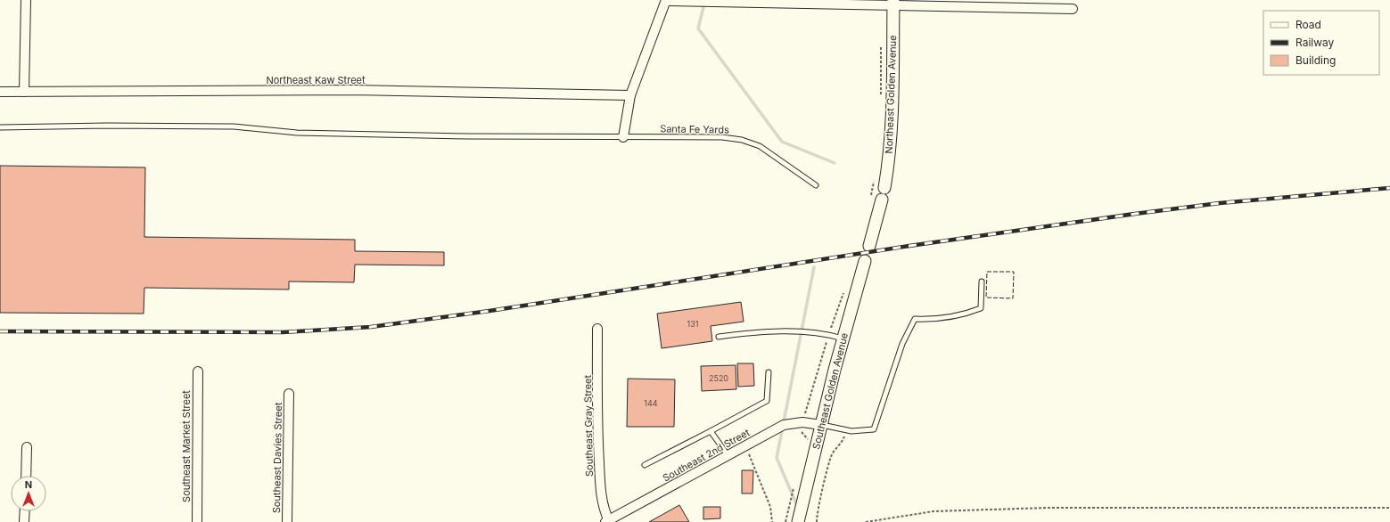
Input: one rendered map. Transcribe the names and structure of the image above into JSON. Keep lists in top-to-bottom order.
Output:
{
  "streets": {
    "street": [
      "Northeast Kaw Street",
      "Northeast Golden Avenue",
      "Southeast Golden Avenue",
      "Southeast Gray Street",
      "Southeast Market Street",
      "Southeast 2nd Street",
      "Southeast Davies Street"
    ],
    "lane": ["Santa Fe Yards"]
  },
  "crossings": [
    ["Southeast Golden Avenue", "Southeast 2nd Street"],
    ["Southeast Gray Street", "Southeast 2nd Street"]
  ],
  "house_numbers": ["131", "2520", "144"],
  "legend": ["Road", "Railway", "Building"],
  "north": "top"
}
